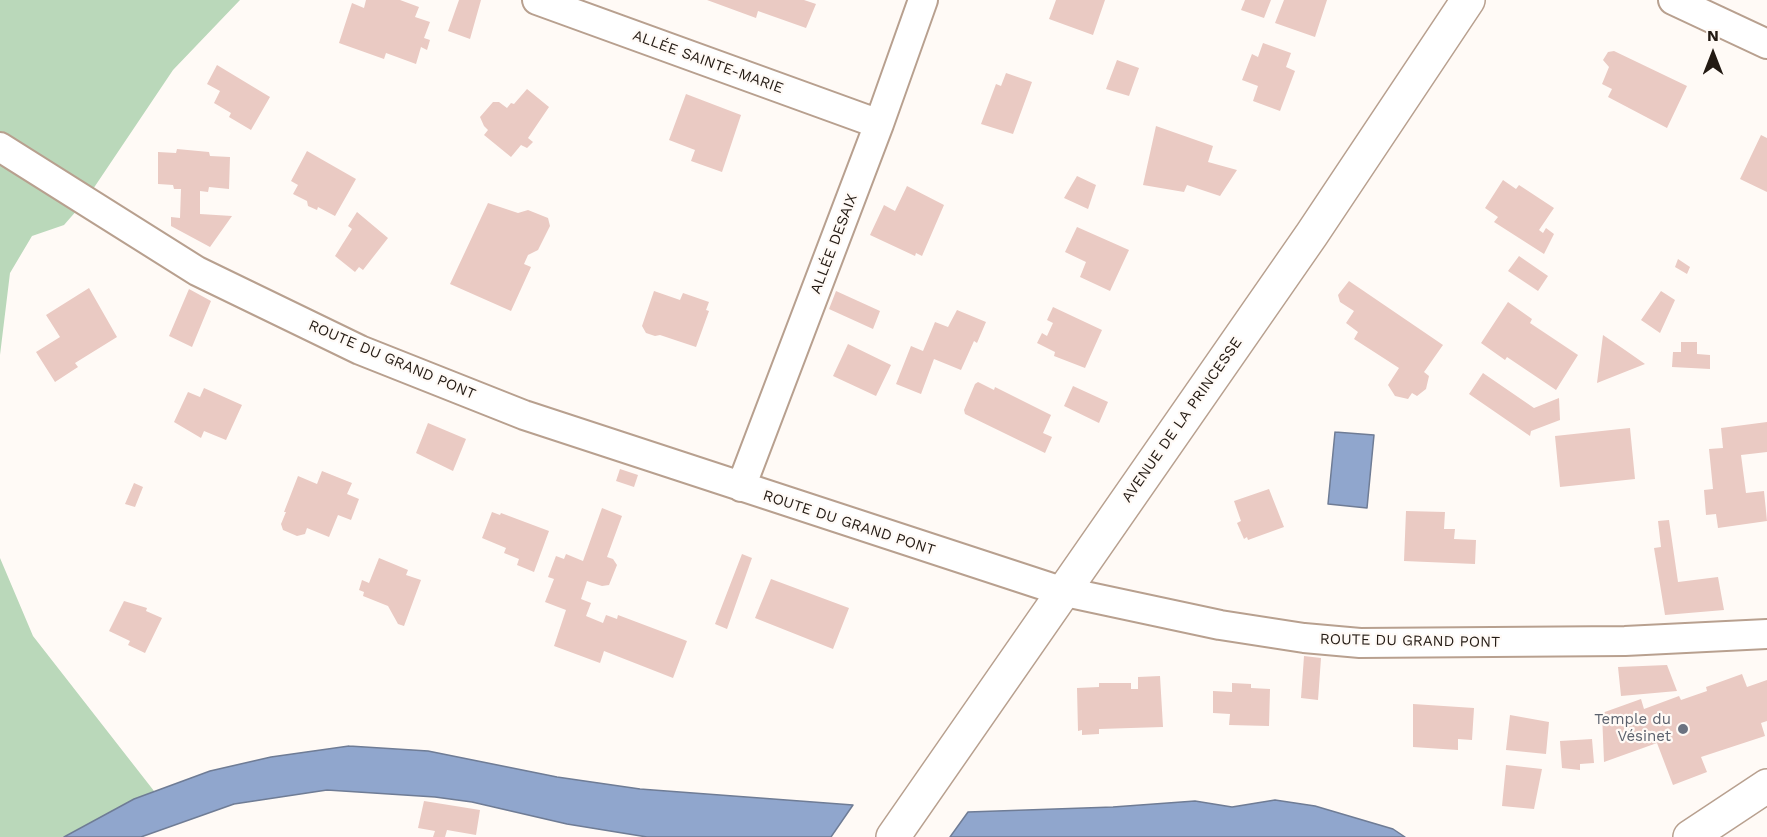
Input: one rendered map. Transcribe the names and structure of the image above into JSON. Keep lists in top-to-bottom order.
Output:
{
  "streets": {
    "street": [
      "ALLÉE SAINTE-MARIE",
      "ALLÉE DESAIX",
      "ROUTE DU GRAND PONT",
      "AVENUE DE LA PRINCESSE"
    ]
  },
  "crossings": [
    ["ALLÉE SAINTE-MARIE", "ALLÉE DESAIX"],
    ["ALLÉE DESAIX", "ROUTE DU GRAND PONT"],
    ["ROUTE DU GRAND PONT", "AVENUE DE LA PRINCESSE"]
  ],
  "places": ["Temple du Vésinet"],
  "north": "top"
}
